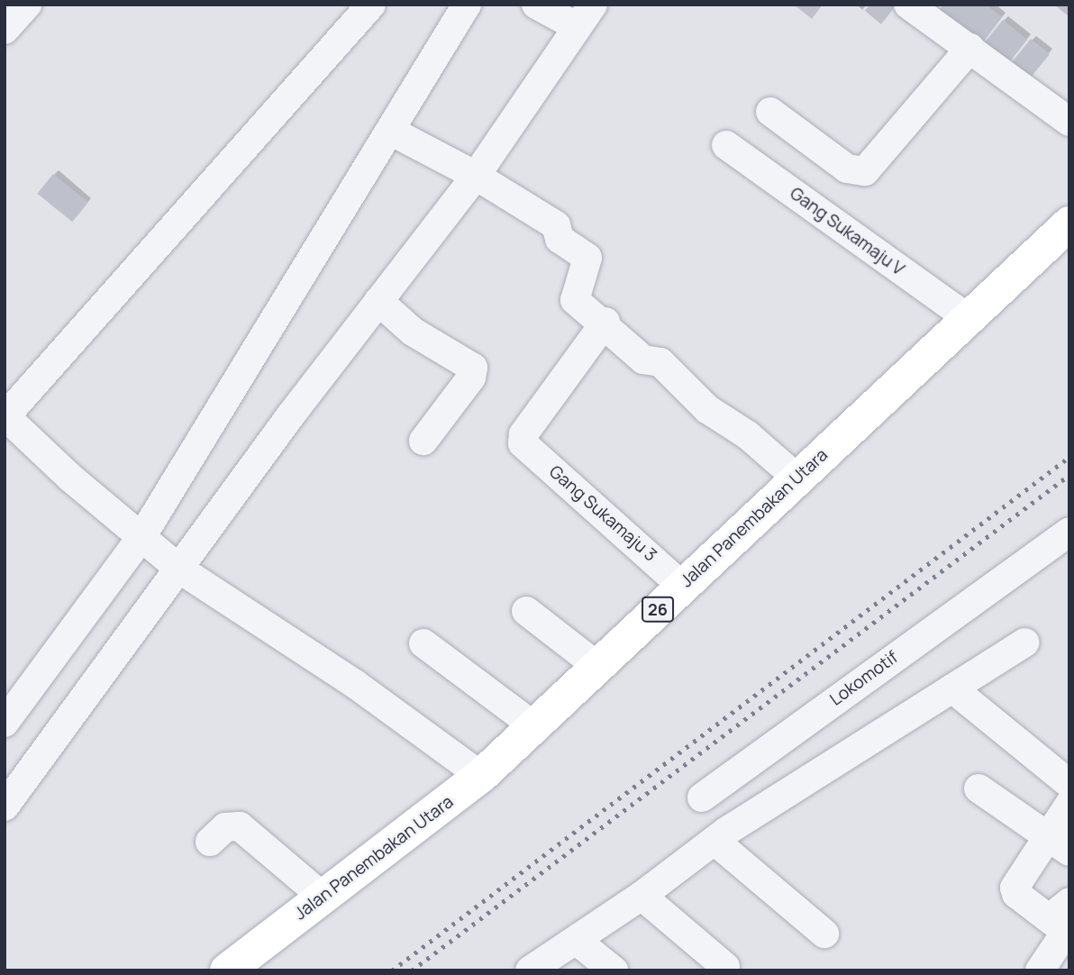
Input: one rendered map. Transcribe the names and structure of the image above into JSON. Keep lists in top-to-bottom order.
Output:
{
  "streets": {
    "main road": ["Jalan Panembakan Utara", "26"],
    "street": ["Gang Sukamaju V", "Gang Sukamaju 3", "Lokomotif"]
  },
  "crossings": [
    ["Gang Sukamaju V", "Jalan Panembakan Utara"],
    ["Gang Sukamaju 3", "Jalan Panembakan Utara"]
  ]
}
